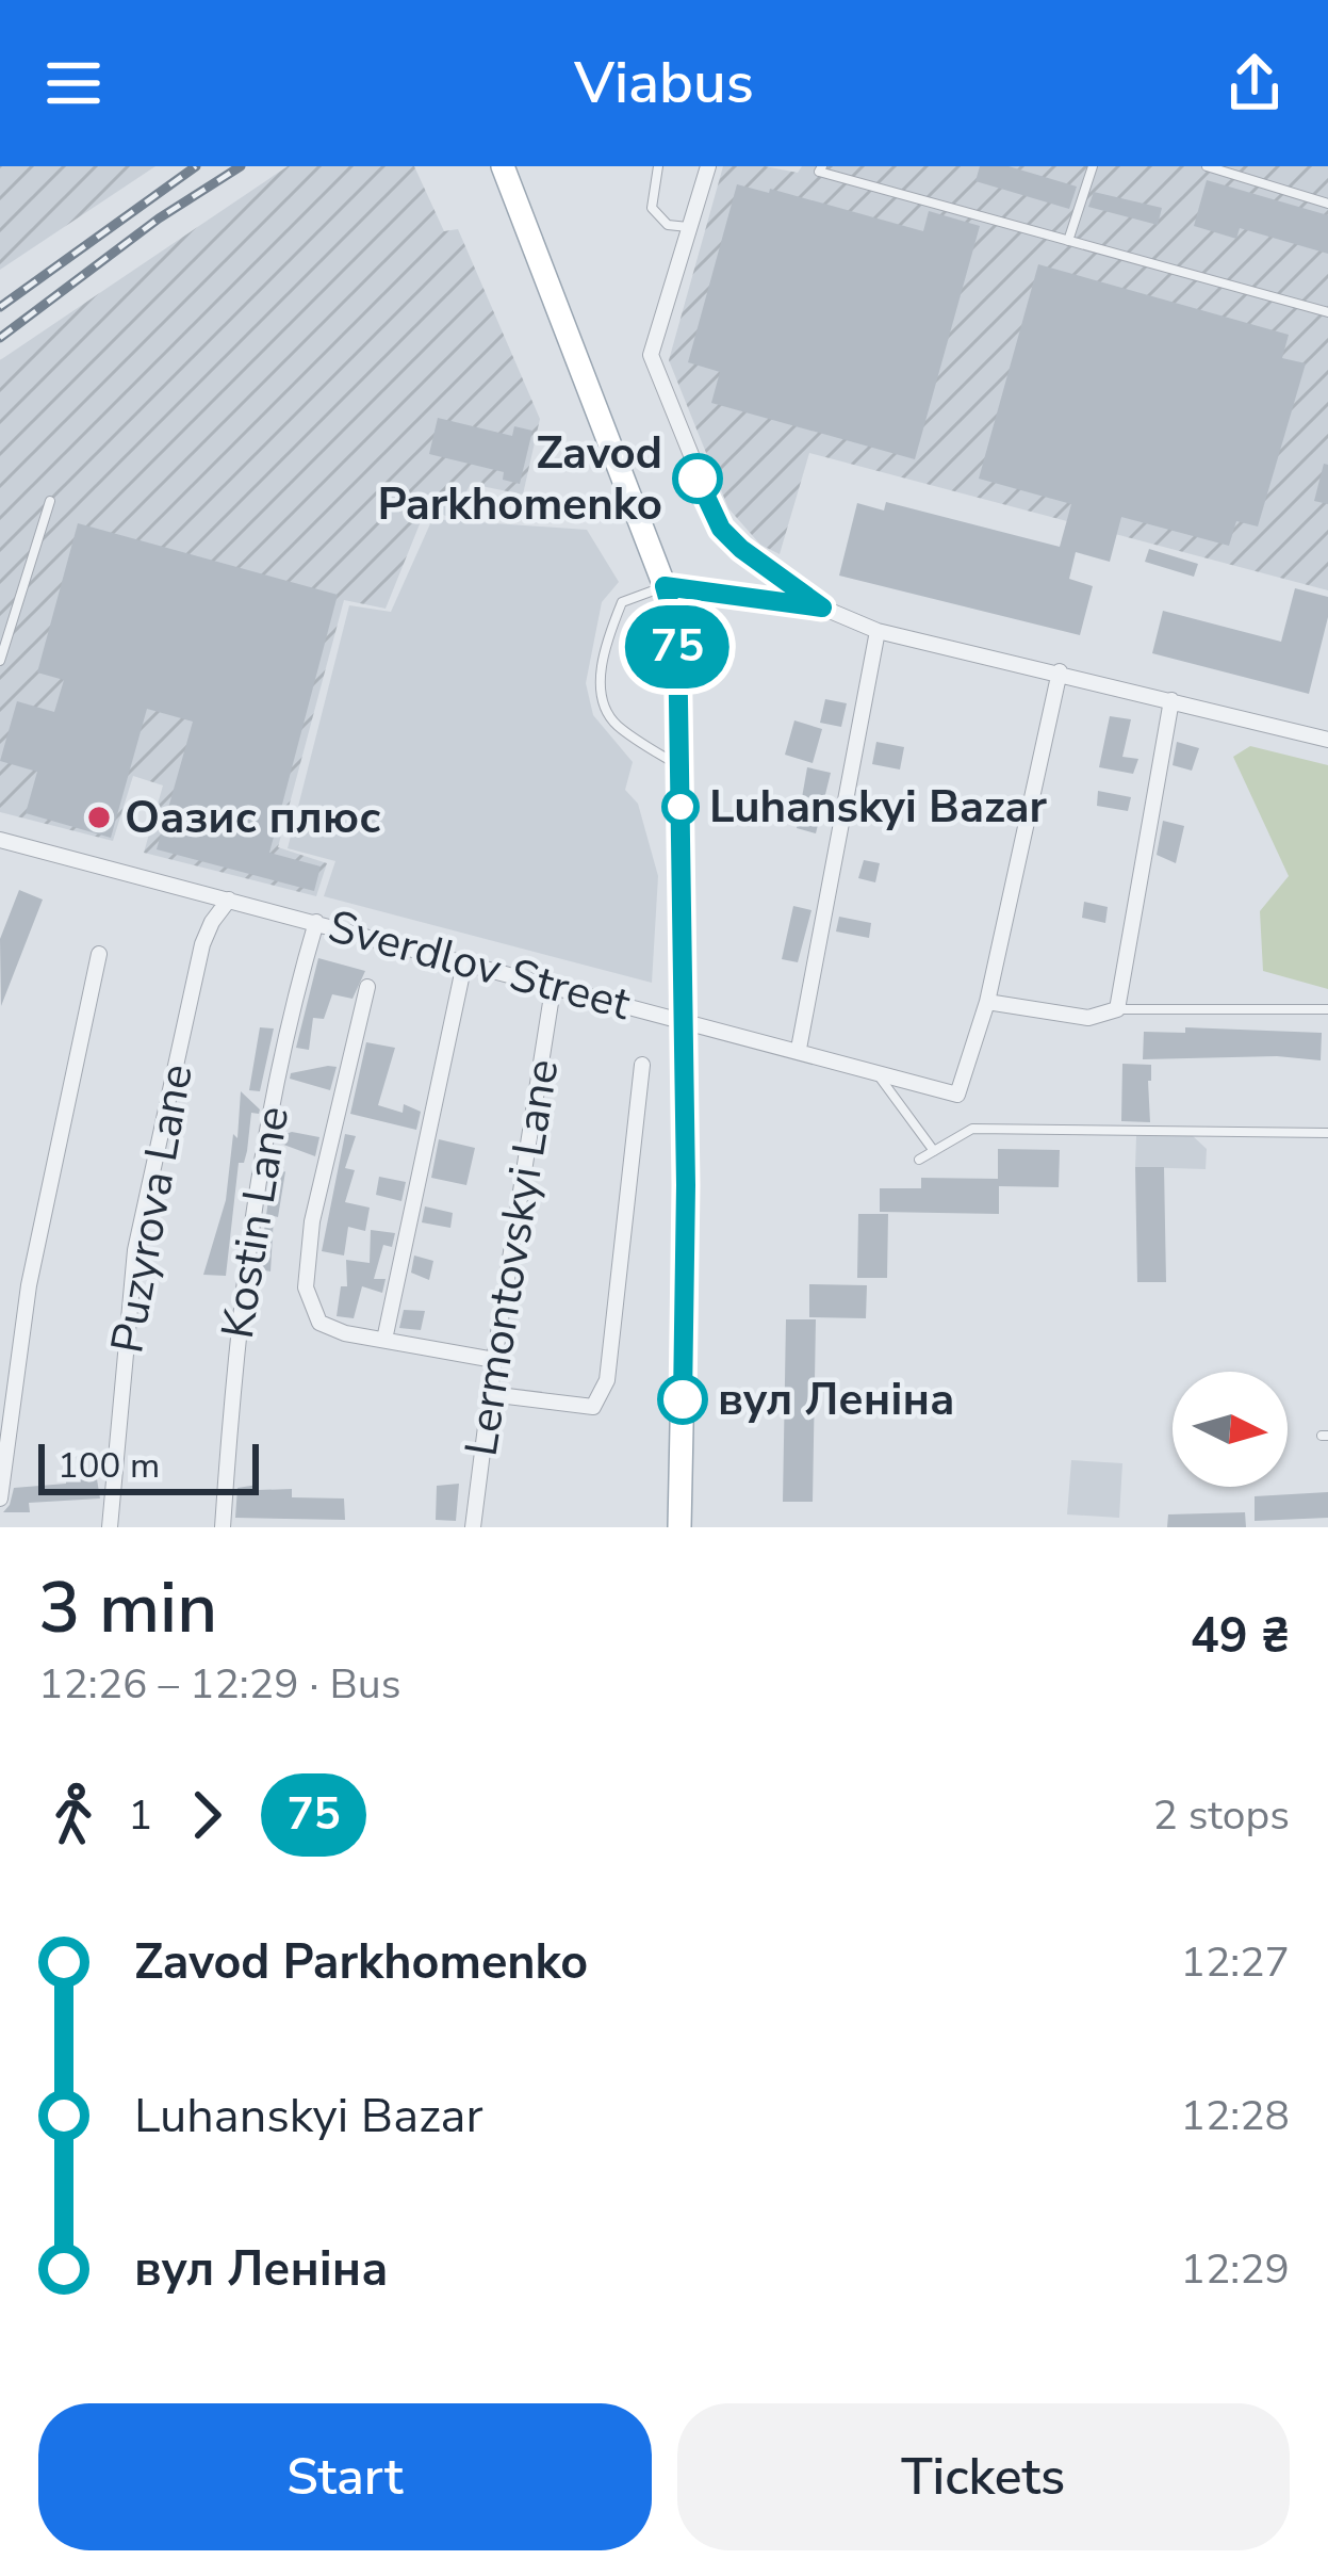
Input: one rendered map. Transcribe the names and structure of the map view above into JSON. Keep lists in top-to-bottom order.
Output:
{
  "streets": {
    "street": [
      "Sverdlov Street",
      "Puzyrova Lane",
      "Kostin Lane",
      "Lermontovskyi Lane"
    ]
  },
  "crossings": [
    ["Sverdlov Street", "Puzyrova Lane"],
    ["Sverdlov Street", "Kostin Lane"],
    ["Sverdlov Street", "Lermontovskyi Lane"]
  ],
  "places": [
    "Zavod Parkhomenko",
    "Luhanskyi Bazar",
    "Оазис плюс",
    "вул Леніна"
  ],
  "lines": ["bus line 75"],
  "scale_bar": "100 m",
  "north": "right",
  "page": {
    "header": "Viabus",
    "on_map": "75",
    "scale": "100 m",
    "heading": ["3 min", "12:26 – 12:29 · Bus", "49 ₴"],
    "legs": ["1", "75", "2 stops"],
    "list": [
      {
        "name": "Zavod Parkhomenko",
        "value": "12:27"
      },
      {
        "name": "Luhanskyi Bazar",
        "value": "12:28"
      },
      {
        "name": "вул Леніна",
        "value": "12:29"
      }
    ],
    "buttons": ["Start", "Tickets"]
  }
}
